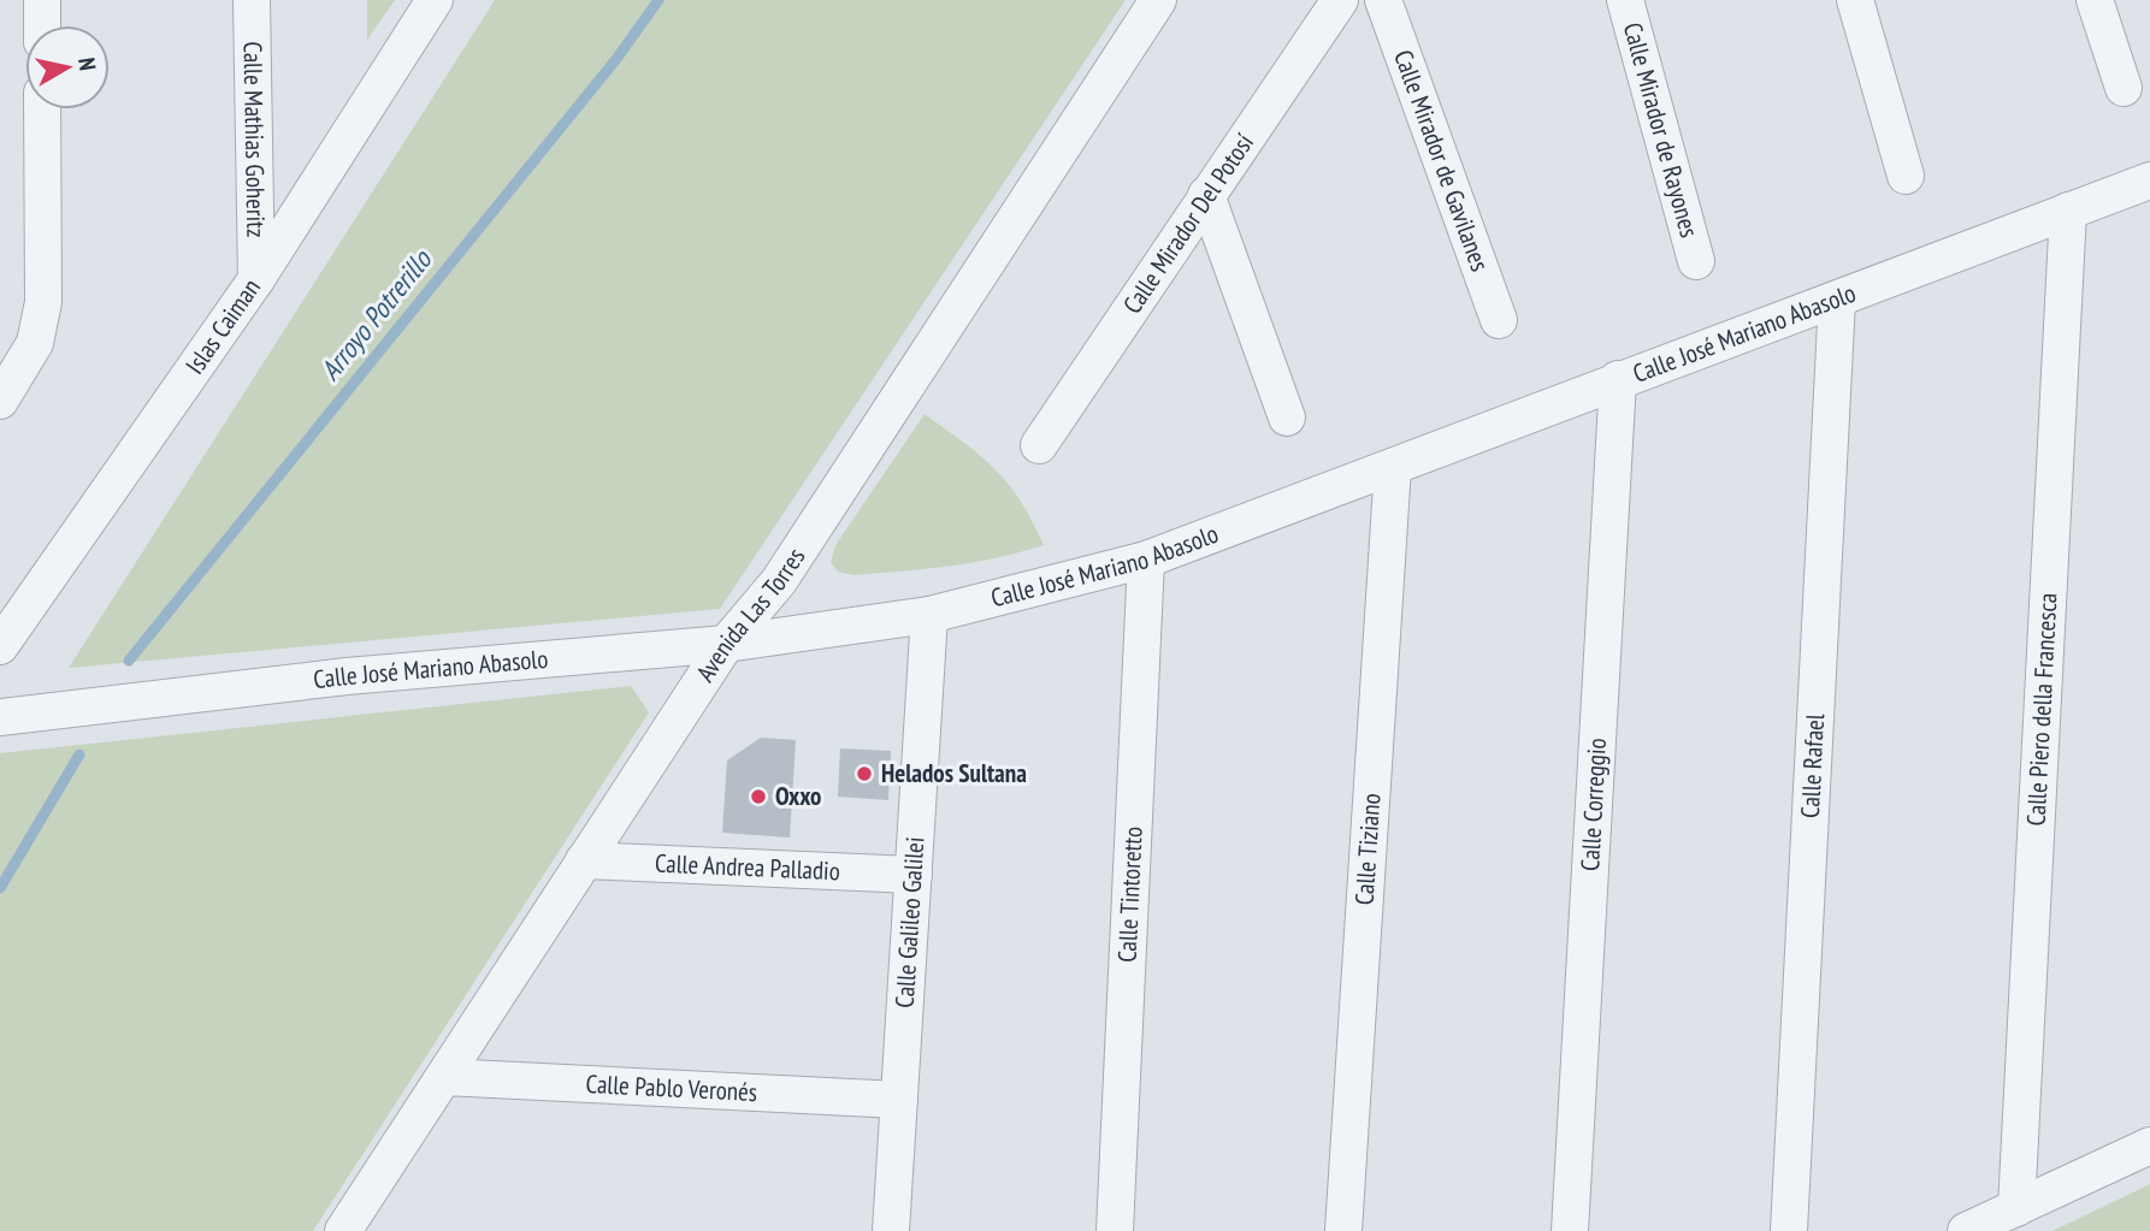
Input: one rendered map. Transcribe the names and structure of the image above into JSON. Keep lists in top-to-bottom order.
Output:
{
  "streets": {
    "street": [
      "Calle Mirador de Rayones",
      "Calle Mathias Goheritz",
      "Calle Mirador de Gavilanes",
      "Calle Mirador Del Potosí",
      "Islas Caiman",
      "Calle José Mariano Abasolo",
      "Avenida Las Torres",
      "Calle Piero della Francesca",
      "Calle Rafael",
      "Calle Correggio",
      "Calle Tiziano",
      "Calle Andrea Palladio",
      "Calle Tintoretto",
      "Calle Galileo Galilei",
      "Calle Pablo Veronés"
    ]
  },
  "crossings": [
    ["Calle Mathias Goheritz", "Islas Caiman"],
    ["Calle José Mariano Abasolo", "Avenida Las Torres"],
    ["Calle José Mariano Abasolo", "Calle Piero della Francesca"],
    ["Calle José Mariano Abasolo", "Calle Rafael"],
    ["Calle José Mariano Abasolo", "Calle Correggio"],
    ["Calle José Mariano Abasolo", "Calle Tiziano"],
    ["Calle José Mariano Abasolo", "Calle Tintoretto"],
    ["Calle José Mariano Abasolo", "Calle Galileo Galilei"],
    ["Avenida Las Torres", "Calle Andrea Palladio"],
    ["Avenida Las Torres", "Calle Pablo Veronés"],
    ["Calle Andrea Palladio", "Calle Galileo Galilei"],
    ["Calle Galileo Galilei", "Calle Pablo Veronés"]
  ],
  "water": ["Arroyo Potrerillo"],
  "places": ["Helados Sultana", "Oxxo"],
  "north": "right"
}
